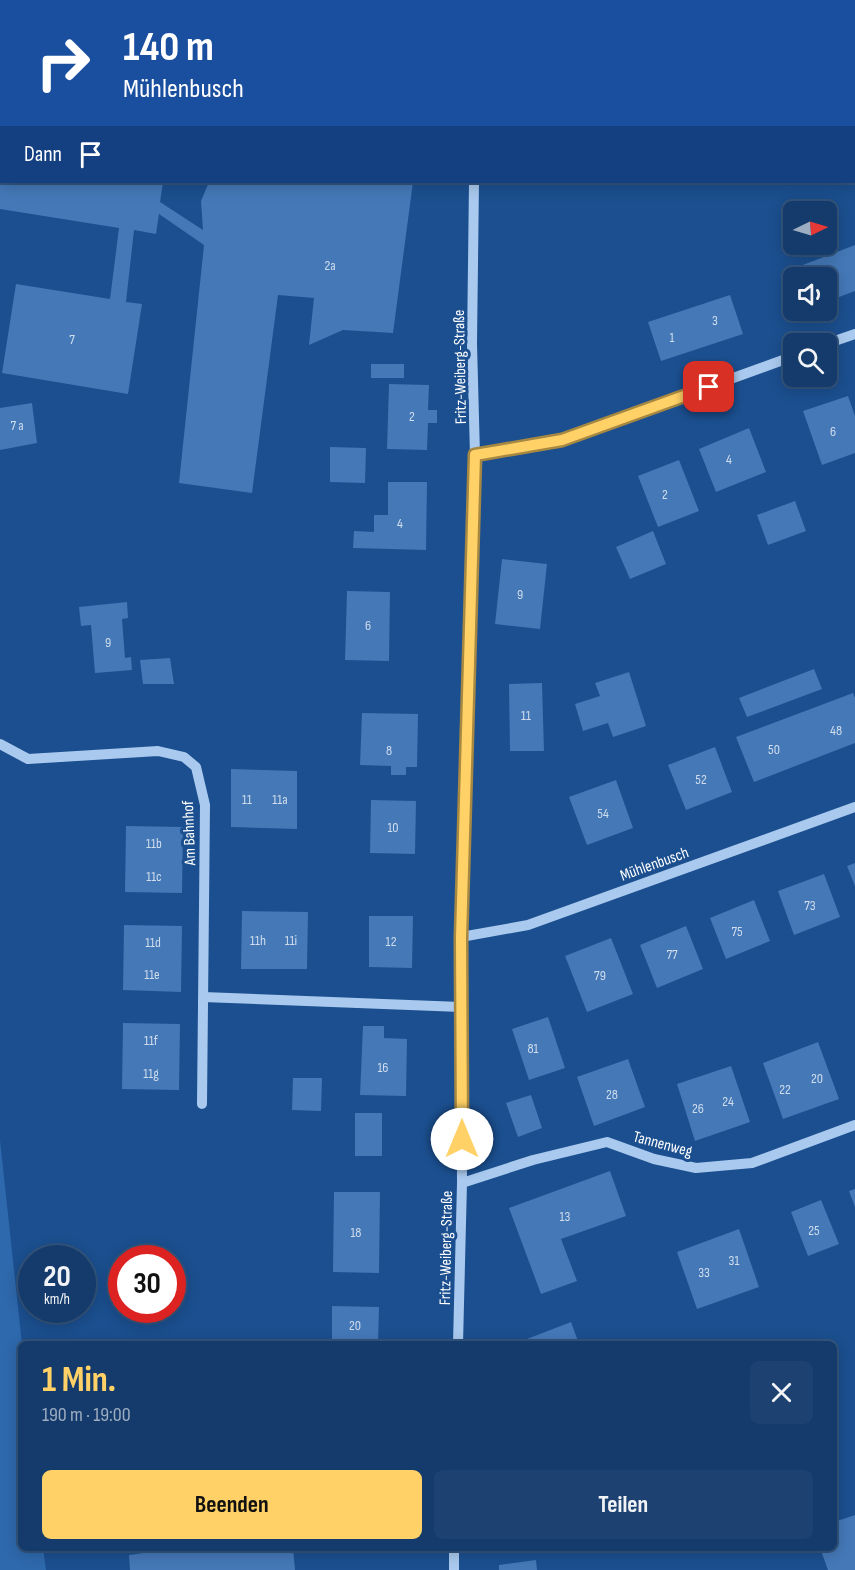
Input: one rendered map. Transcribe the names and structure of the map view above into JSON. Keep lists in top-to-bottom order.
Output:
{
  "streets": {
    "street": [
      "Fritz-Weiberg-Straße",
      "Am Bahnhof",
      "Mühlenbusch",
      "Tannenweg"
    ]
  },
  "crossings": [
    ["Fritz-Weiberg-Straße", "Mühlenbusch"],
    ["Fritz-Weiberg-Straße", "Tannenweg"]
  ],
  "house_numbers": [
    "2a",
    "3",
    "1",
    "7",
    "2",
    "7 a",
    "6",
    "4",
    "2",
    "4",
    "9",
    "6",
    "9",
    "11",
    "48",
    "50",
    "8",
    "52",
    "11",
    "11a",
    "54",
    "10",
    "11b",
    "11c",
    "73",
    "75",
    "11h",
    "11i",
    "12",
    "11d",
    "77",
    "11e",
    "79",
    "11f",
    "81",
    "16",
    "11g",
    "20",
    "22",
    "28",
    "24",
    "26",
    "13",
    "25",
    "18",
    "31",
    "33",
    "20"
  ],
  "north": "right",
  "page": {
    "turn": ["140 m", "Mühlenbusch"],
    "then": "Dann",
    "speed": "20 km/h",
    "limit": "30",
    "heading": ["1 Min.", "190 m · 19:00"],
    "buttons": ["Beenden", "Teilen"]
  }
}
